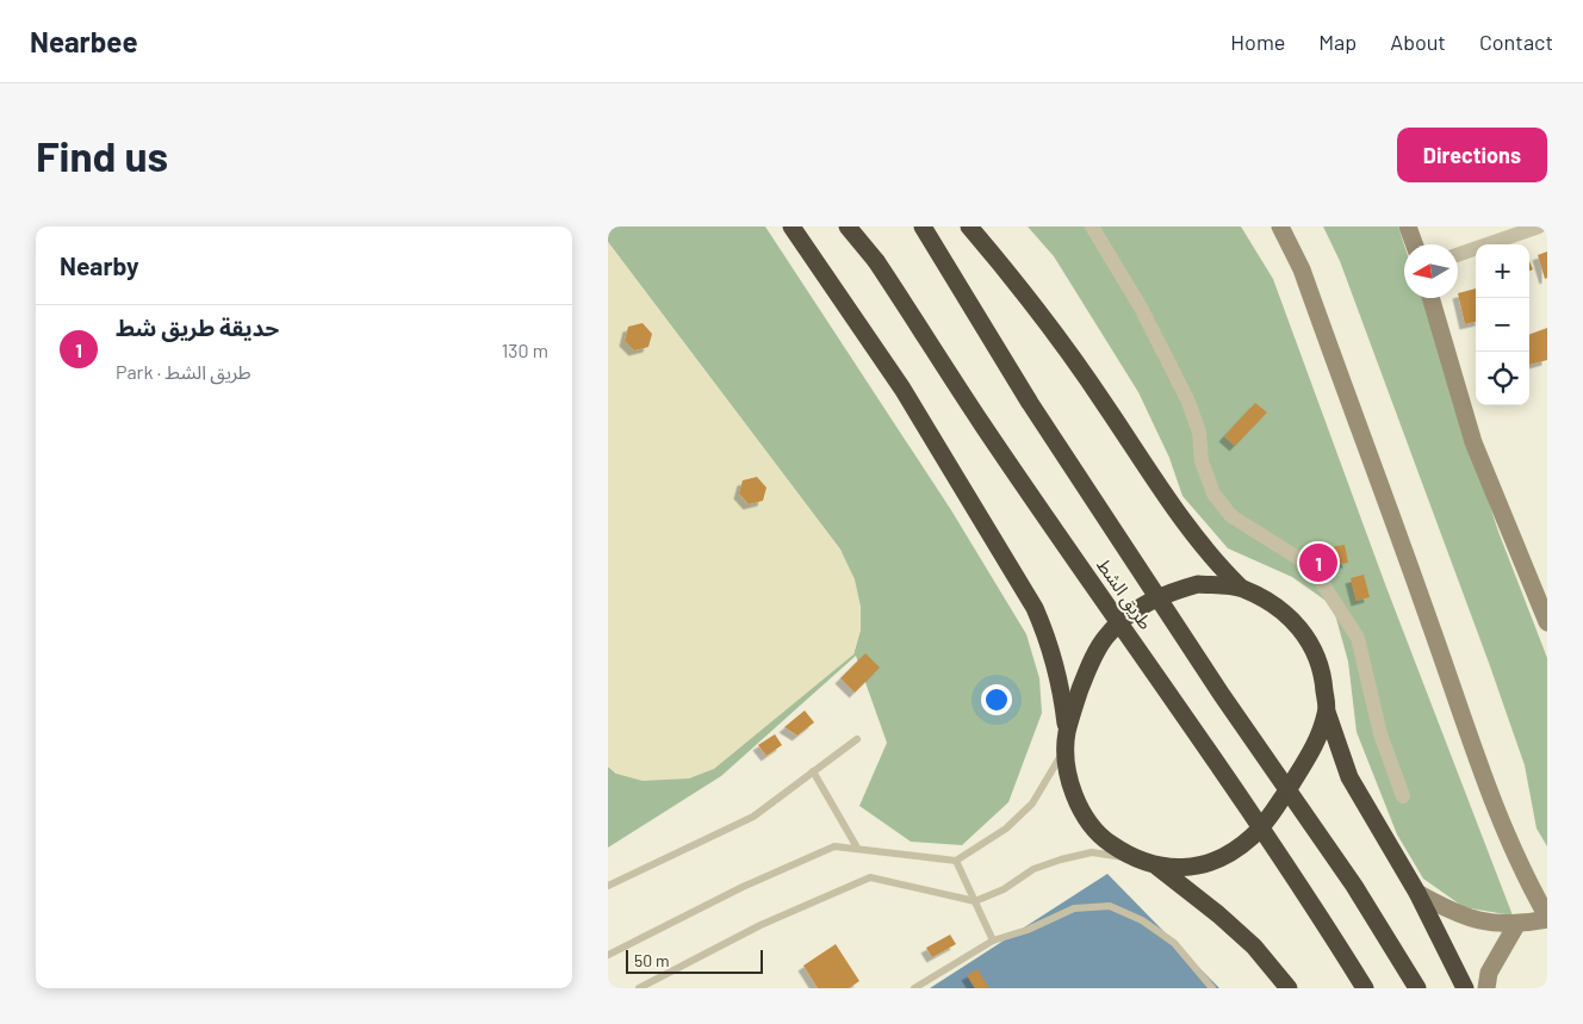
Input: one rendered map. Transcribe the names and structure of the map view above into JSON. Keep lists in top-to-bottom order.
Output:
{
  "streets": {
    "highway": ["طريق الشط"]
  },
  "scale_bar": "50 m",
  "north": "left",
  "page": {
    "header": "Nearbee",
    "nav": [
      "Home",
      "Map",
      "About",
      "Contact"
    ],
    "buttons": "Directions",
    "title": "Find us",
    "heading": "Nearby",
    "map_buttons": ["+", "−"],
    "list": [
      {
        "mark": "1",
        "name": "حديقة طريق شط",
        "note": "Park · طريق الشط",
        "value": "130 m"
      }
    ],
    "pins": "1",
    "scale": "50 m"
  }
}
